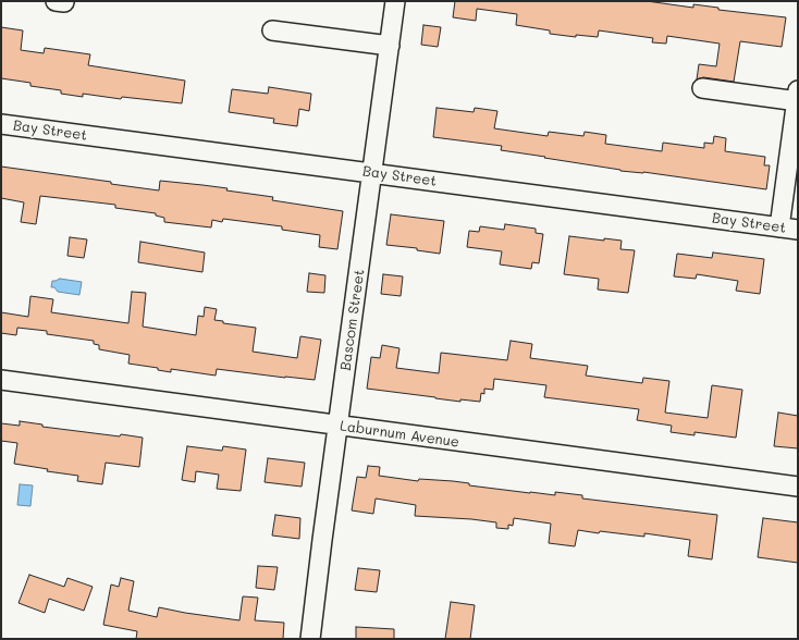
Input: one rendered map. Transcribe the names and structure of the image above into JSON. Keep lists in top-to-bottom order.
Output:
{
  "streets": {
    "street": ["Bay Street", "Bascom Street", "Laburnum Avenue"]
  },
  "crossings": [
    ["Bay Street", "Bascom Street"],
    ["Bascom Street", "Laburnum Avenue"]
  ]
}
